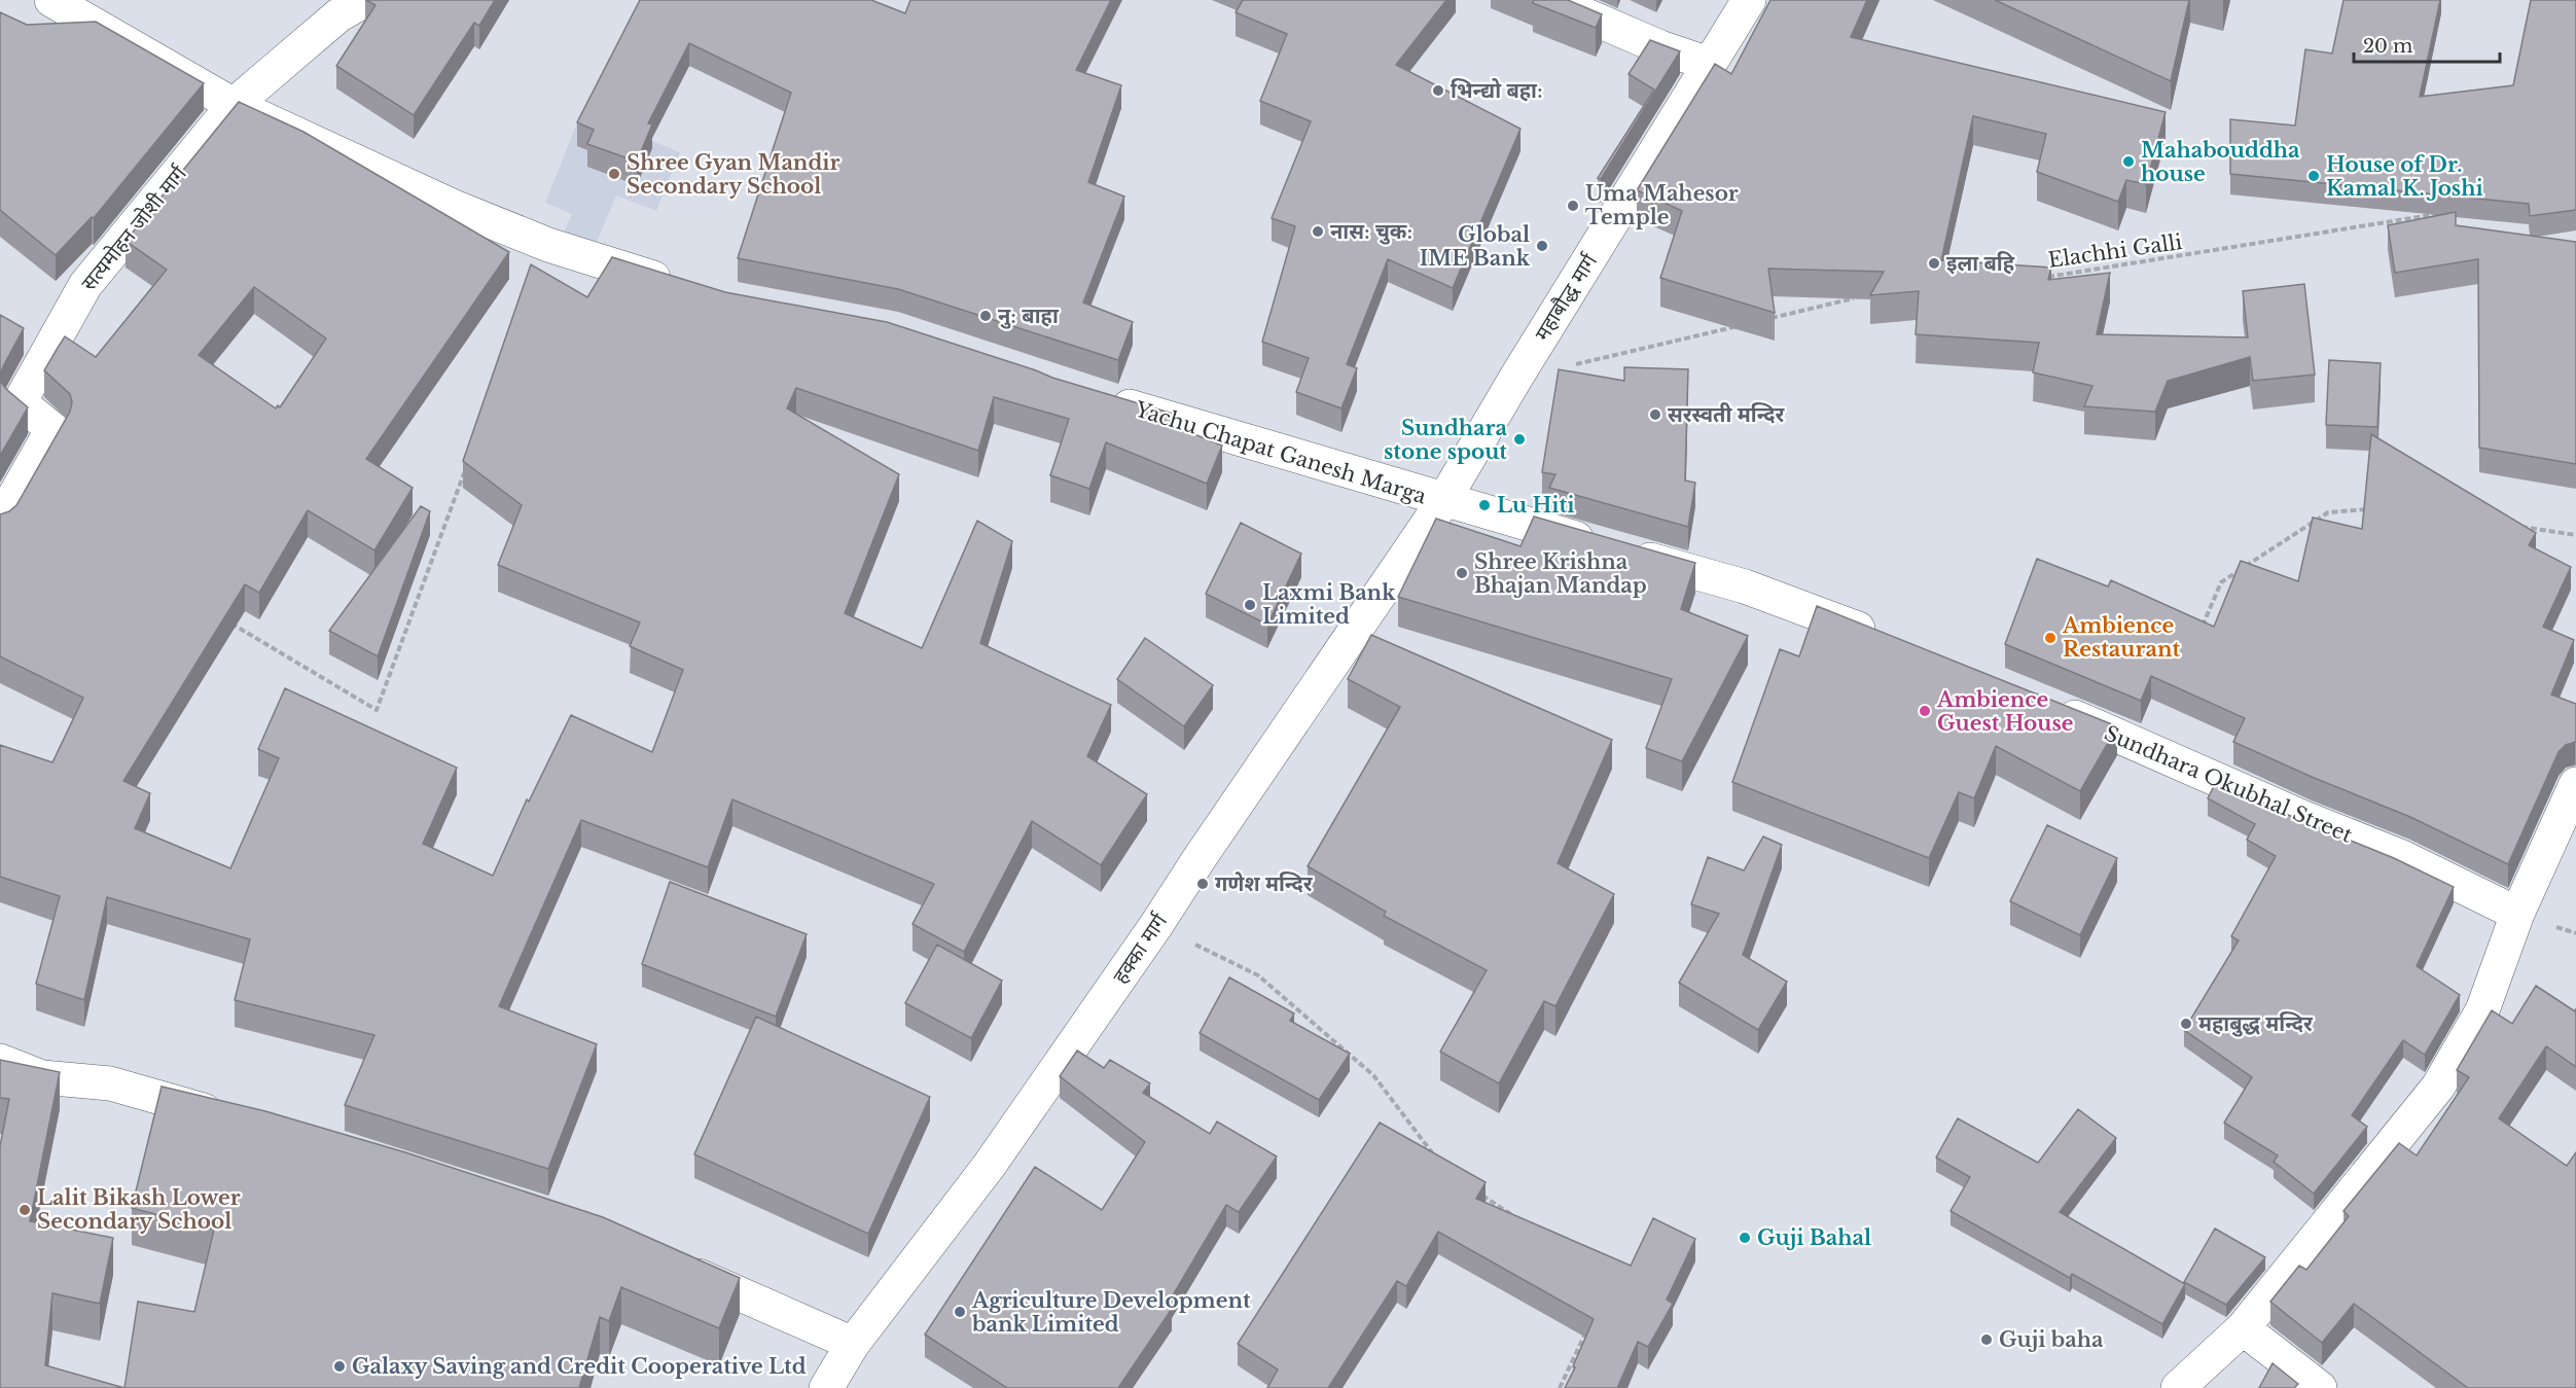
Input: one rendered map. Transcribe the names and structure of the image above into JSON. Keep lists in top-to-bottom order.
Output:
{
  "streets": {
    "street": [
      "सत्यमोहन जोशी मार्ग",
      "महाबौद्ध मार्ग",
      "Yachu Chapat Ganesh Marga",
      "Sundhara Okubhal Street",
      "हक्का मार्ग"
    ],
    "path": ["Elachhi Galli"]
  },
  "crossings": [
    ["महाबौद्ध मार्ग", "Yachu Chapat Ganesh Marga"],
    ["महाबौद्ध मार्ग", "हक्का मार्ग"],
    ["Yachu Chapat Ganesh Marga", "हक्का मार्ग"]
  ],
  "places": [
    "भिन्द्यो बहा:",
    "Mahabouddha house",
    "Shree Gyan Mandir Secondary School",
    "House of Dr. Kamal K. Joshi",
    "Uma Mahesor Temple",
    "नास: चुक:",
    "Global IME Bank",
    "इला बहि",
    "नु: बाहा",
    "सरस्वती मन्दिर",
    "Sundhara stone spout",
    "Lu Hiti",
    "Shree Krishna Bhajan Mandap",
    "Laxmi Bank Limited",
    "Ambience Restaurant",
    "Ambience Guest House",
    "गणेश मन्दिर",
    "महाबुद्ध मन्दिर",
    "Lalit Bikash Lower Secondary School",
    "Guji Bahal",
    "Agriculture Development bank Limited",
    "Guji baha",
    "Galaxy Saving and Credit Cooperative Ltd"
  ],
  "scale_bar": "20 m"
}
